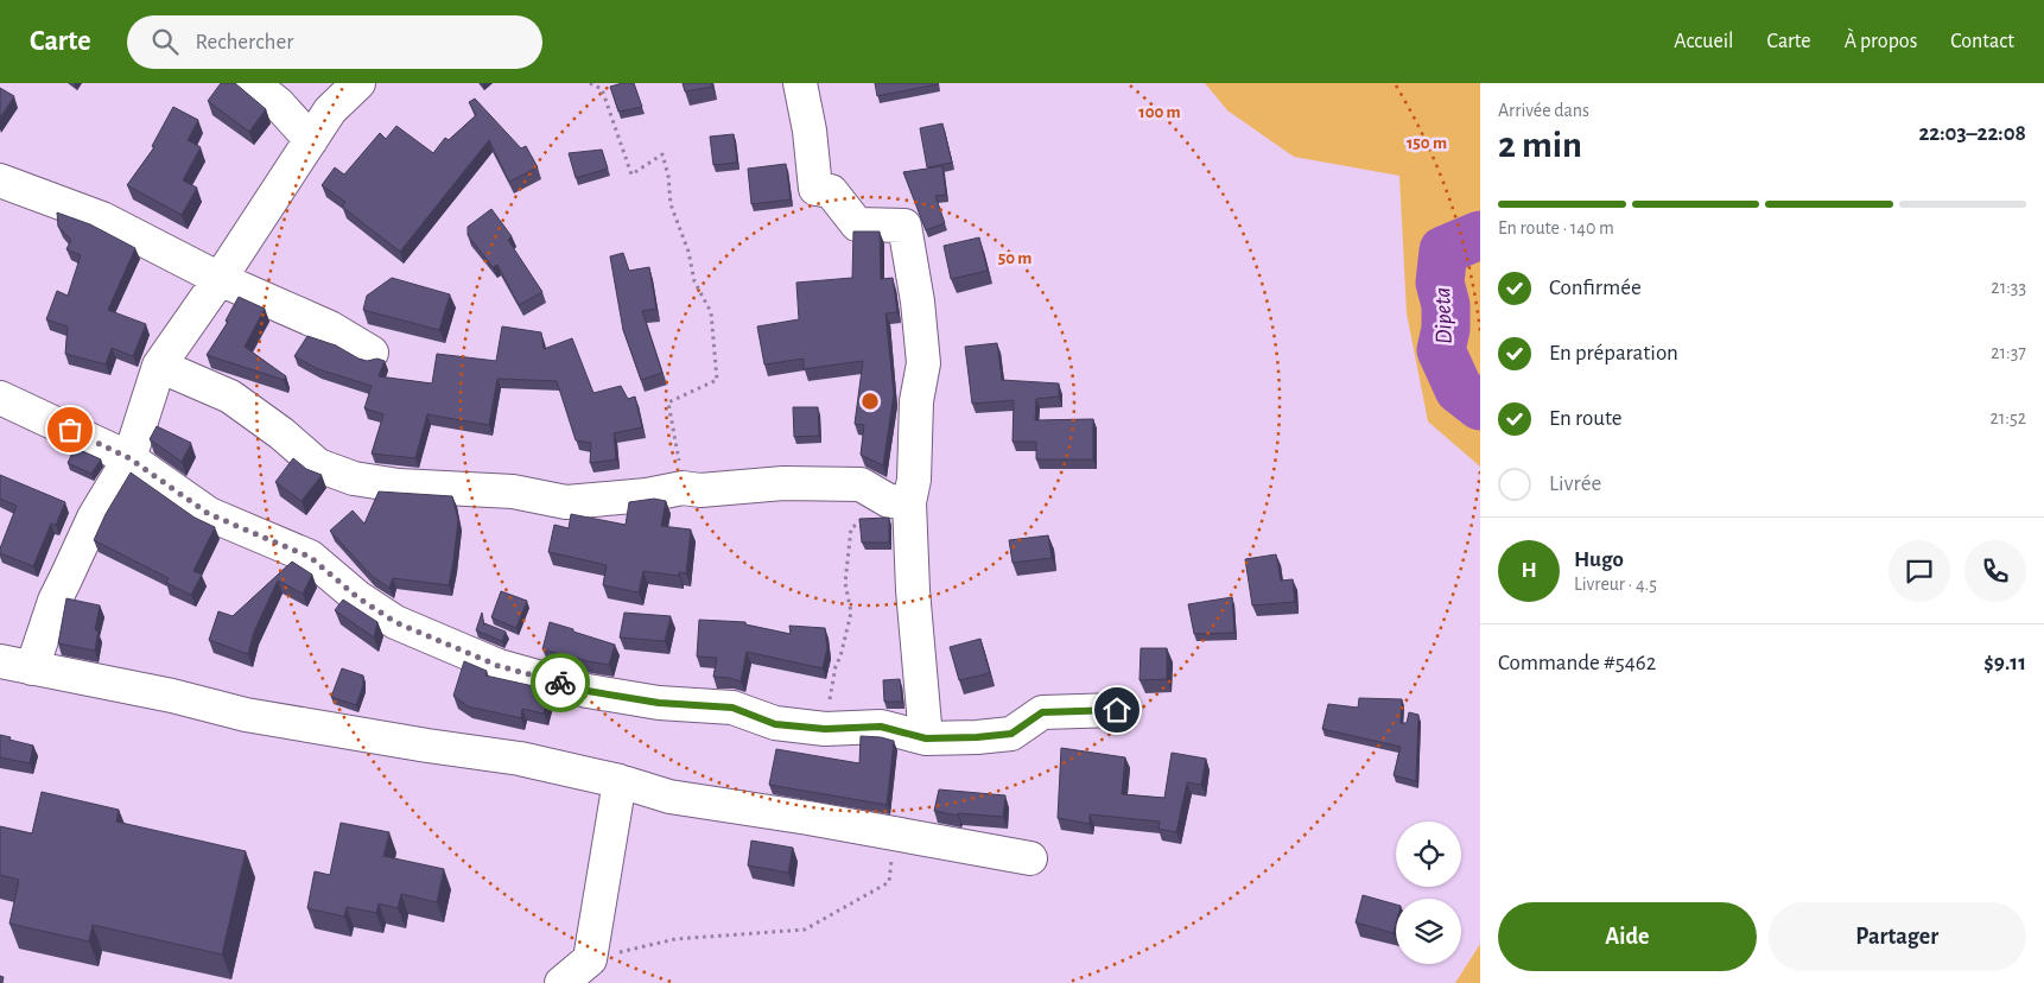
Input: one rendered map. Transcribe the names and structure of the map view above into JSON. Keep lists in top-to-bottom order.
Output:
{
  "water": ["Dipeta"],
  "page": {
    "header": "Carte",
    "search": "Rechercher",
    "nav": [
      "Accueil",
      "Carte",
      "À propos",
      "Contact"
    ],
    "heading": ["2 min", "Arrivée dans", "22:03–22:08"],
    "panel": [
      "Hugo",
      "Livreur · 4.5",
      "Commande #5462",
      "$9.11"
    ],
    "bar": "En route · 140 m",
    "list": [
      ["Confirmée", "21:33"],
      ["En préparation", "21:37"],
      ["En route", "21:52"],
      "Livrée"
    ],
    "round": "H",
    "buttons": ["Aide", "Partager"]
  },
  "rings": ["100 m", "150 m", "50 m"]
}
